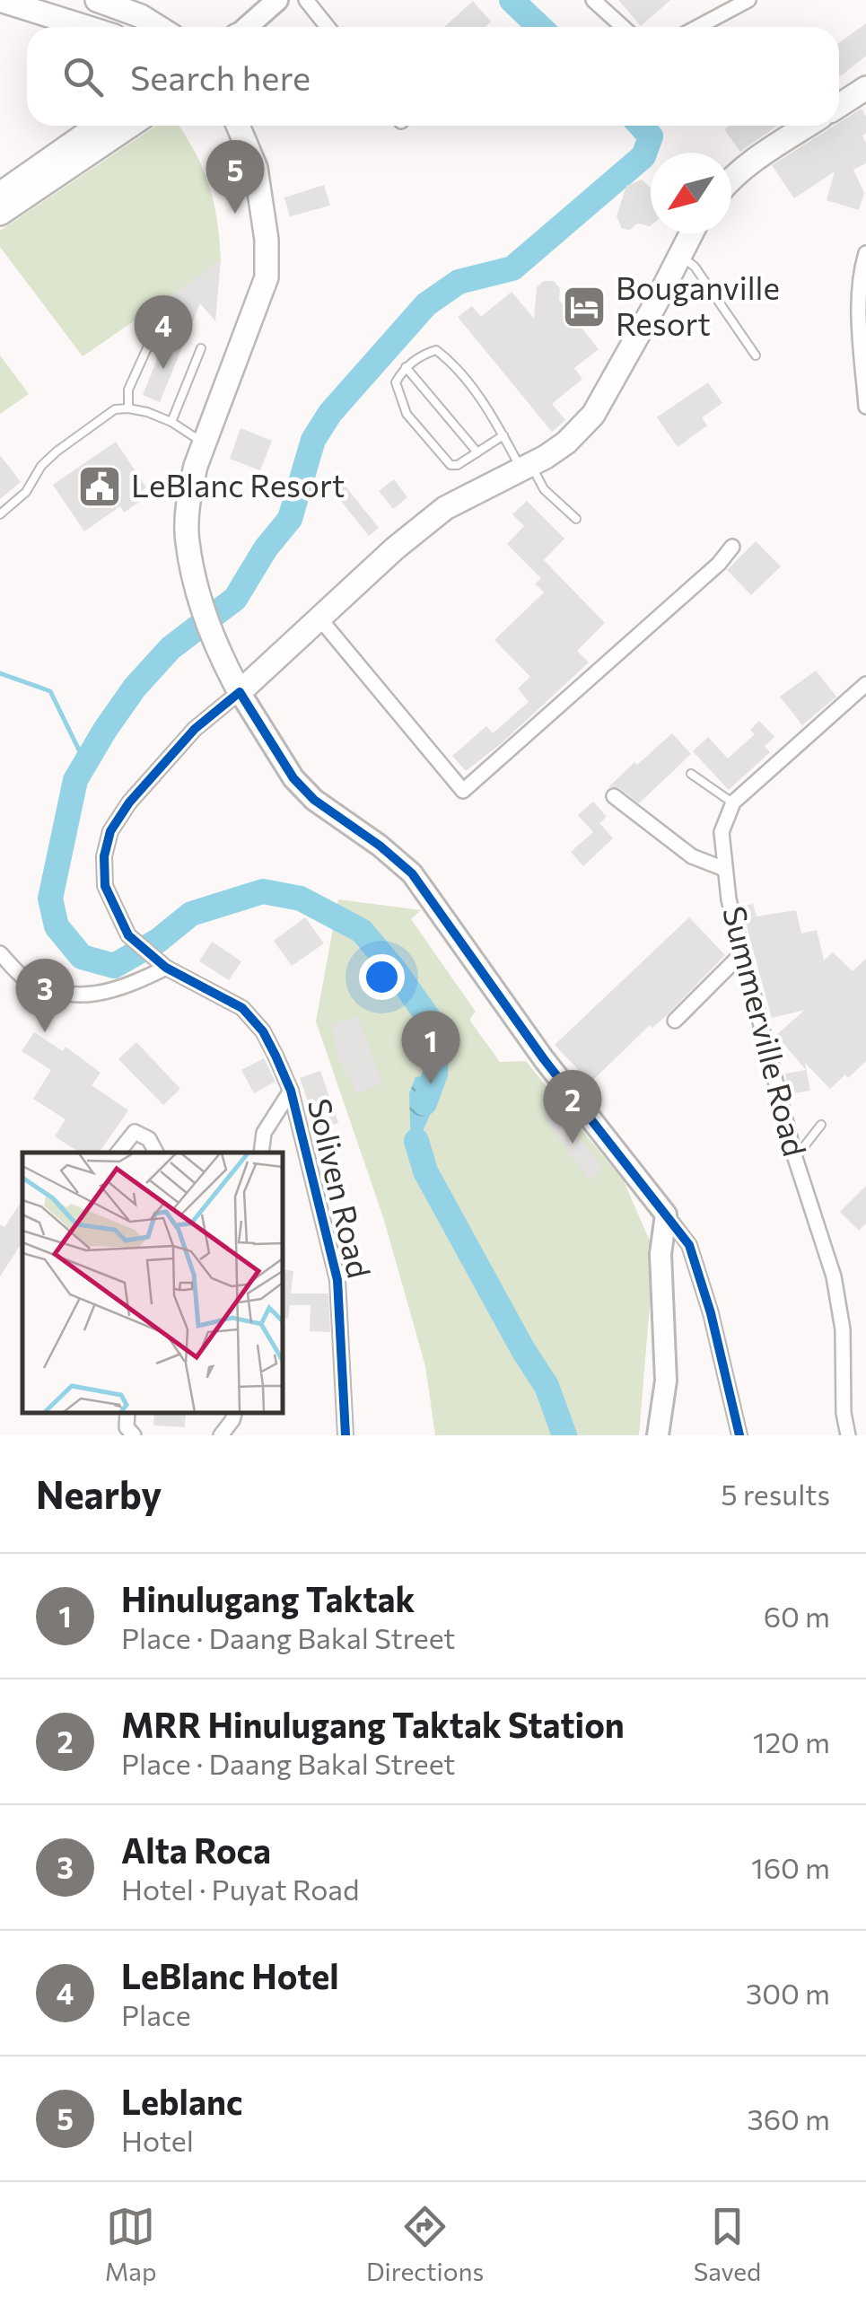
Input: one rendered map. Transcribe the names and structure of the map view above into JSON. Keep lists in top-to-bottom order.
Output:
{
  "streets": {
    "street": ["Summerville Road", "Soliven Road"]
  },
  "places": {
    "hotel": ["Bouganville Resort"],
    "public building": ["LeBlanc Resort"]
  },
  "north": "bottom left",
  "page": {
    "search": "Search here",
    "pins": [
      "5",
      "4",
      "3",
      "1",
      "2"
    ],
    "heading": ["Nearby", "5 results"],
    "list": [
      {
        "mark": "1",
        "name": "Hinulugang Taktak",
        "note": "Place · Daang Bakal Street",
        "value": "60 m"
      },
      {
        "mark": "2",
        "name": "MRR Hinulugang Taktak Station",
        "note": "Place · Daang Bakal Street",
        "value": "120 m"
      },
      {
        "mark": "3",
        "name": "Alta Roca",
        "note": "Hotel · Puyat Road",
        "value": "160 m"
      },
      {
        "mark": "4",
        "name": "LeBlanc Hotel",
        "note": "Place",
        "value": "300 m"
      },
      {
        "mark": "5",
        "name": "Leblanc",
        "note": "Hotel",
        "value": "360 m"
      }
    ],
    "nav": ["Map", "Directions", "Saved"]
  }
}
